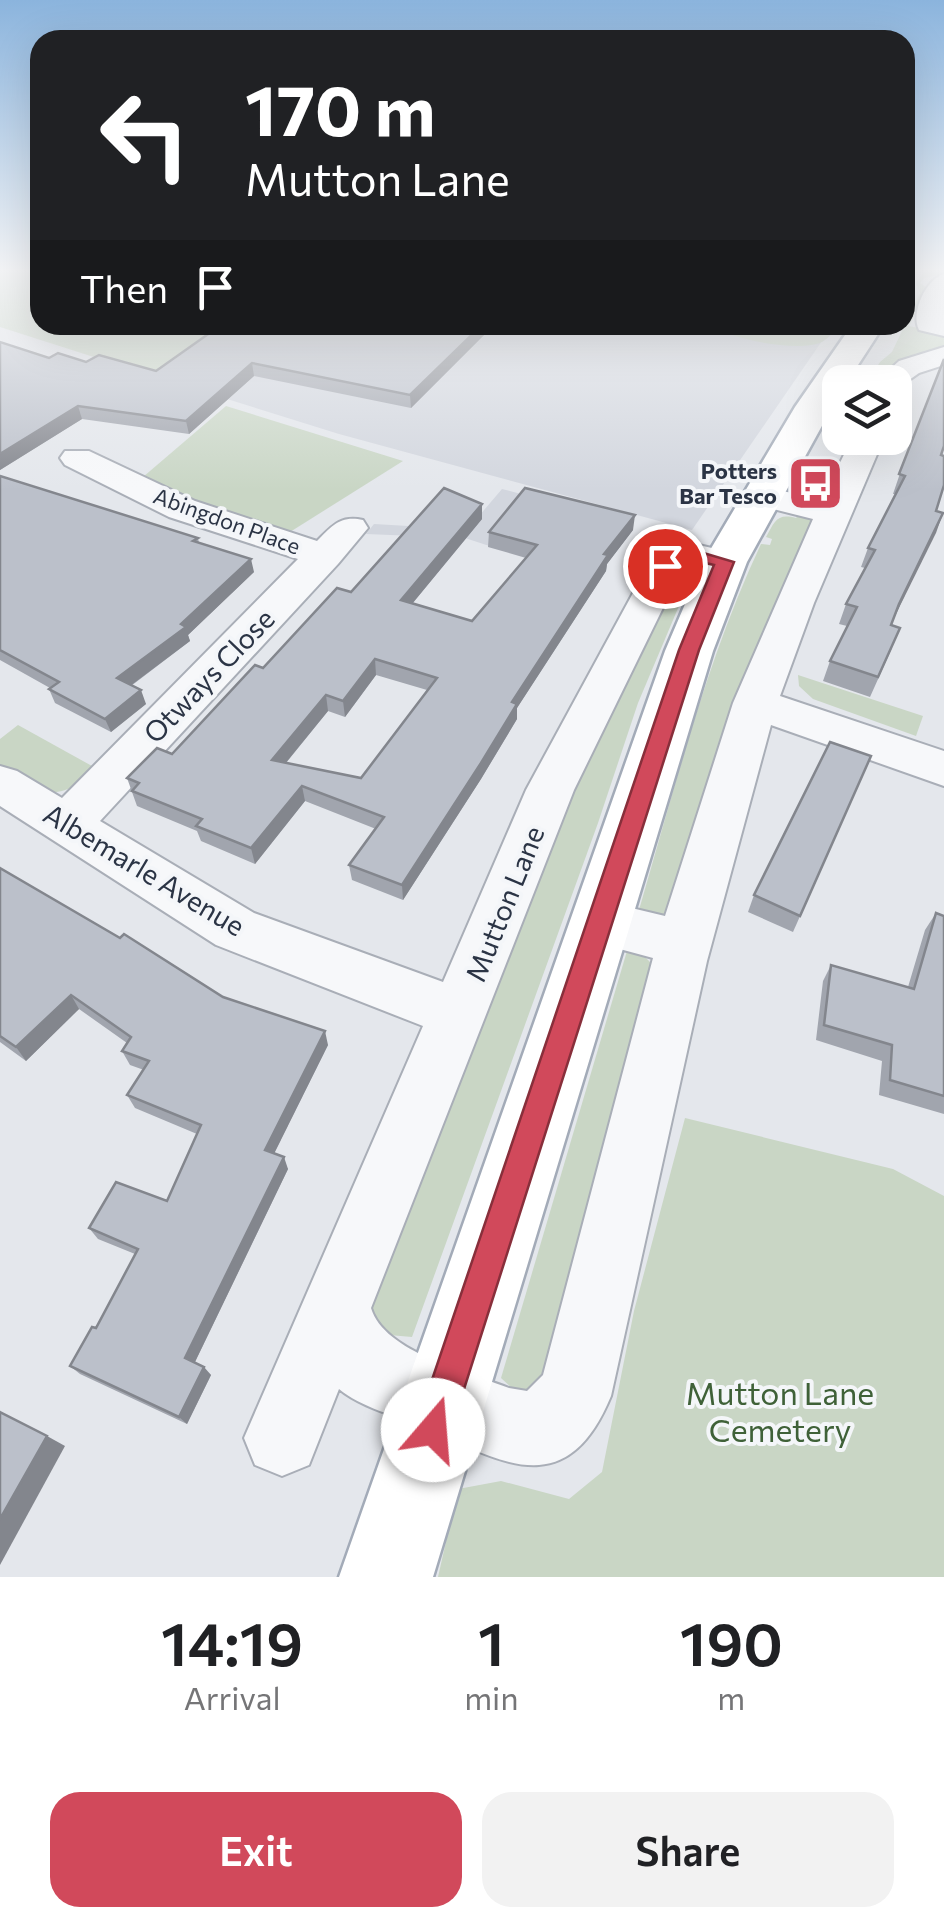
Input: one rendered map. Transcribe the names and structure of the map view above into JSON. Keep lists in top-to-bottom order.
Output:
{
  "streets": {
    "street": [
      "Abingdon Place",
      "Otways Close",
      "Albemarle Avenue",
      "Mutton Lane"
    ]
  },
  "crossings": [
    ["Abingdon Place", "Otways Close"],
    ["Otways Close", "Albemarle Avenue"],
    ["Albemarle Avenue", "Mutton Lane"]
  ],
  "parks": ["Mutton Lane Cemetery"],
  "places": {
    "bus stop": ["Potters Bar Tesco"]
  },
  "page": {
    "turn": ["170 m", "Mutton Lane"],
    "then": "Then",
    "eta": [
      "14:19",
      "Arrival",
      "1",
      "min",
      "190",
      "m"
    ],
    "buttons": ["Exit", "Share"]
  }
}
